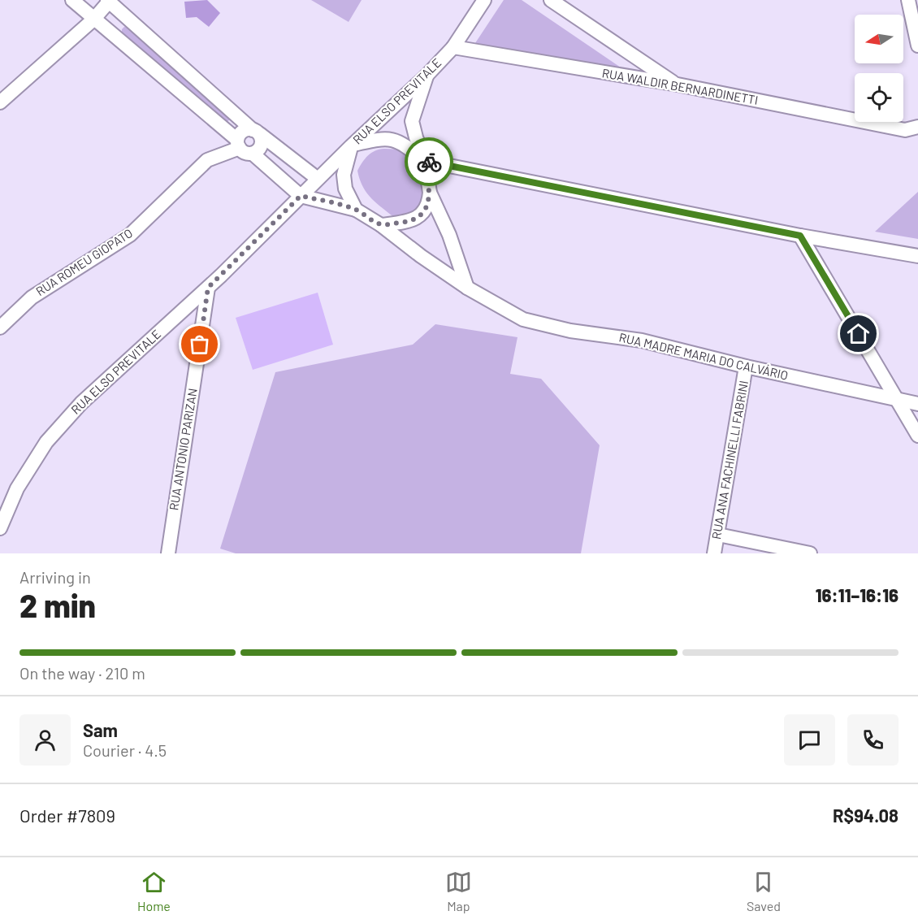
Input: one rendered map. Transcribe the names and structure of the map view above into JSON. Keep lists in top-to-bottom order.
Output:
{
  "streets": {
    "street": [
      "RUA WALDIR BERNARDINETTI",
      "RUA ELSO PREVITALE",
      "RUA ROMEU GIOPATO",
      "RUA MADRE MARIA DO CALVÁRIO",
      "RUA ANTONIO PARIZAN",
      "RUA ANA FACHINELLI FABRINI"
    ]
  },
  "crossings": [
    ["RUA WALDIR BERNARDINETTI", "RUA ELSO PREVITALE"],
    ["RUA ELSO PREVITALE", "RUA MADRE MARIA DO CALVÁRIO"],
    ["RUA ELSO PREVITALE", "RUA ANTONIO PARIZAN"],
    ["RUA MADRE MARIA DO CALVÁRIO", "RUA ANA FACHINELLI FABRINI"]
  ],
  "north": "left",
  "page": {
    "heading": ["2 min", "Arriving in", "16:11–16:16"],
    "panel": [
      "Sam",
      "Courier · 4.5",
      "Order #7809",
      "R$94.08"
    ],
    "bar": "On the way · 210 m",
    "tabs": ["Home", "Map", "Saved"]
  }
}
